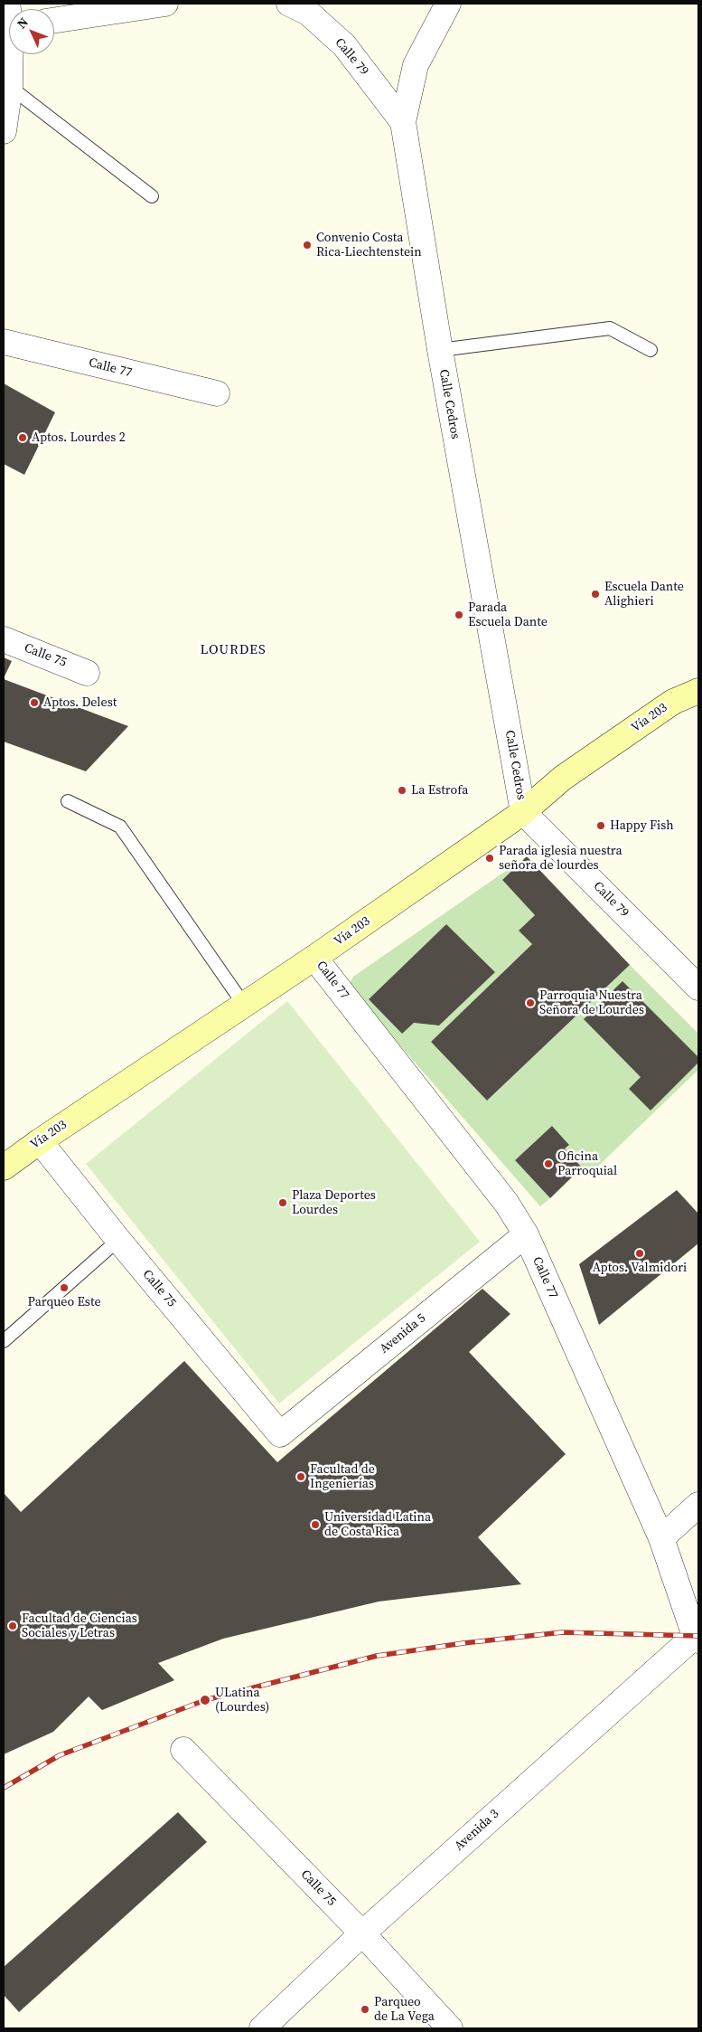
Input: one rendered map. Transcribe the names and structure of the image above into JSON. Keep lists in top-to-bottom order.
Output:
{
  "streets": {
    "main road": ["Vía 203"],
    "street": [
      "Calle 79",
      "Calle 77",
      "Calle Cedros",
      "Calle 75",
      "Avenida 5",
      "Avenida 3"
    ]
  },
  "crossings": [
    ["Calle 79", "Calle Cedros"],
    ["Calle 79", "Vía 203"],
    ["Calle 77", "Vía 203"],
    ["Calle 77", "Avenida 5"],
    ["Calle 77", "Avenida 3"],
    ["Calle Cedros", "Vía 203"],
    ["Calle 75", "Vía 203"],
    ["Calle 75", "Avenida 5"],
    ["Calle 75", "Avenida 3"]
  ],
  "districts": ["LOURDES"],
  "places": [
    "Convenio Costa Rica-Liechtenstein",
    "Aptos. Lourdes 2",
    "Escuela Dante Alighieri",
    "Parada Escuela Dante",
    "Aptos. Delest",
    "La Estrofa",
    "Happy Fish",
    "Parada iglesia nuestra señora de lourdes",
    "Parroquia Nuestra Señora de Lourdes",
    "Oficina Parroquial",
    "Plaza Deportes Lourdes",
    "Aptos. Valmidori",
    "Parqueo Este",
    "Facultad de Ingenierías",
    "Universidad Latina de Costa Rica",
    "Facultad de Ciencias Sociales y Letras",
    "ULatina (Lourdes)",
    "Parqueo de La Vega"
  ],
  "north": "top left"
}
